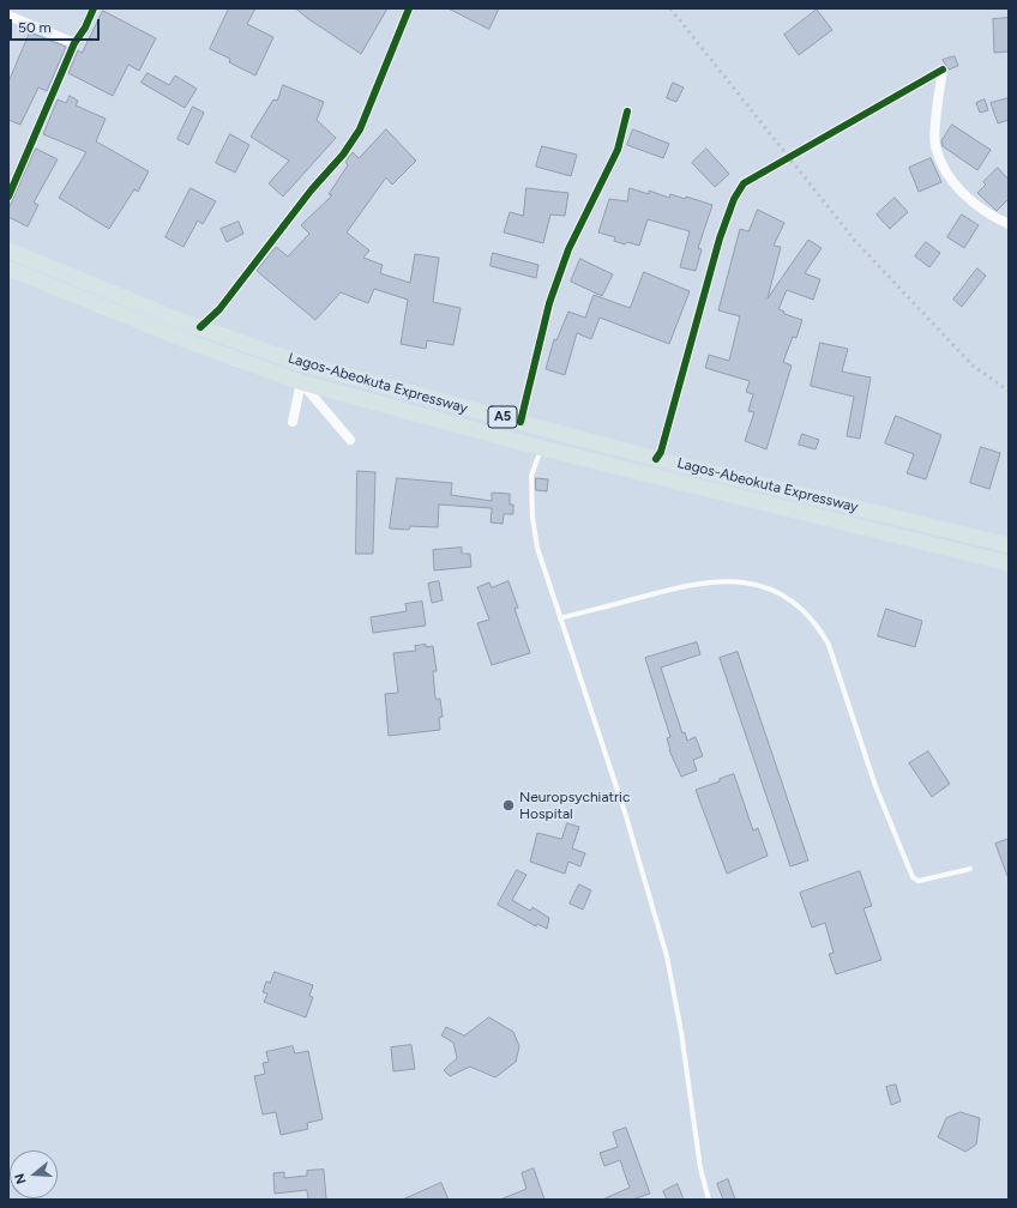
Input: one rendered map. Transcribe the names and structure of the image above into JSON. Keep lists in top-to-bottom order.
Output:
{
  "streets": {
    "highway": ["Lagos-Abeokuta Expressway", "A5"]
  },
  "places": ["Neuropsychiatric Hospital"],
  "scale_bar": "50 m",
  "north": "left"
}
